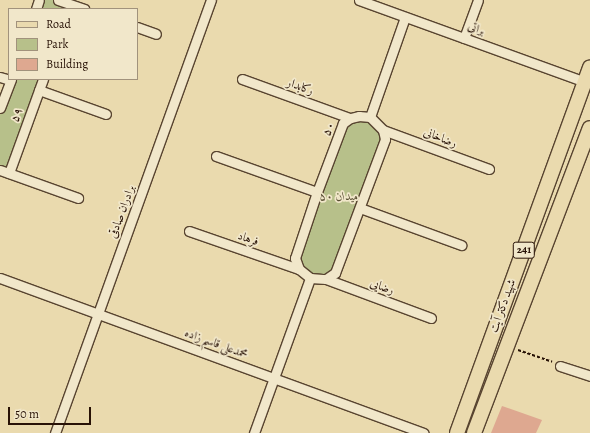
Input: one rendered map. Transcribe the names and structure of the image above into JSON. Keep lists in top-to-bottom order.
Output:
{
  "streets": {
    "main road": ["241", "شهید دکتر آیت"],
    "street": [
      "براتی",
      "رکابدار",
      "۵۹",
      "۵۰",
      "رضاخانی",
      "برادران صادقی",
      "فرهاد",
      "رضایی",
      "محمدعلی قاسم زاده"
    ]
  },
  "crossings": [
    ["براتی", "شهید دکتر آیت"],
    ["رکابدار", "۵۰"],
    ["۵۰", "فرهاد"],
    ["برادران صادقی", "محمدعلی قاسم زاده"]
  ],
  "parks": ["میدان ۵۰"],
  "legend": ["Road", "Park", "Building"],
  "scale_bar": "50 m"
}
